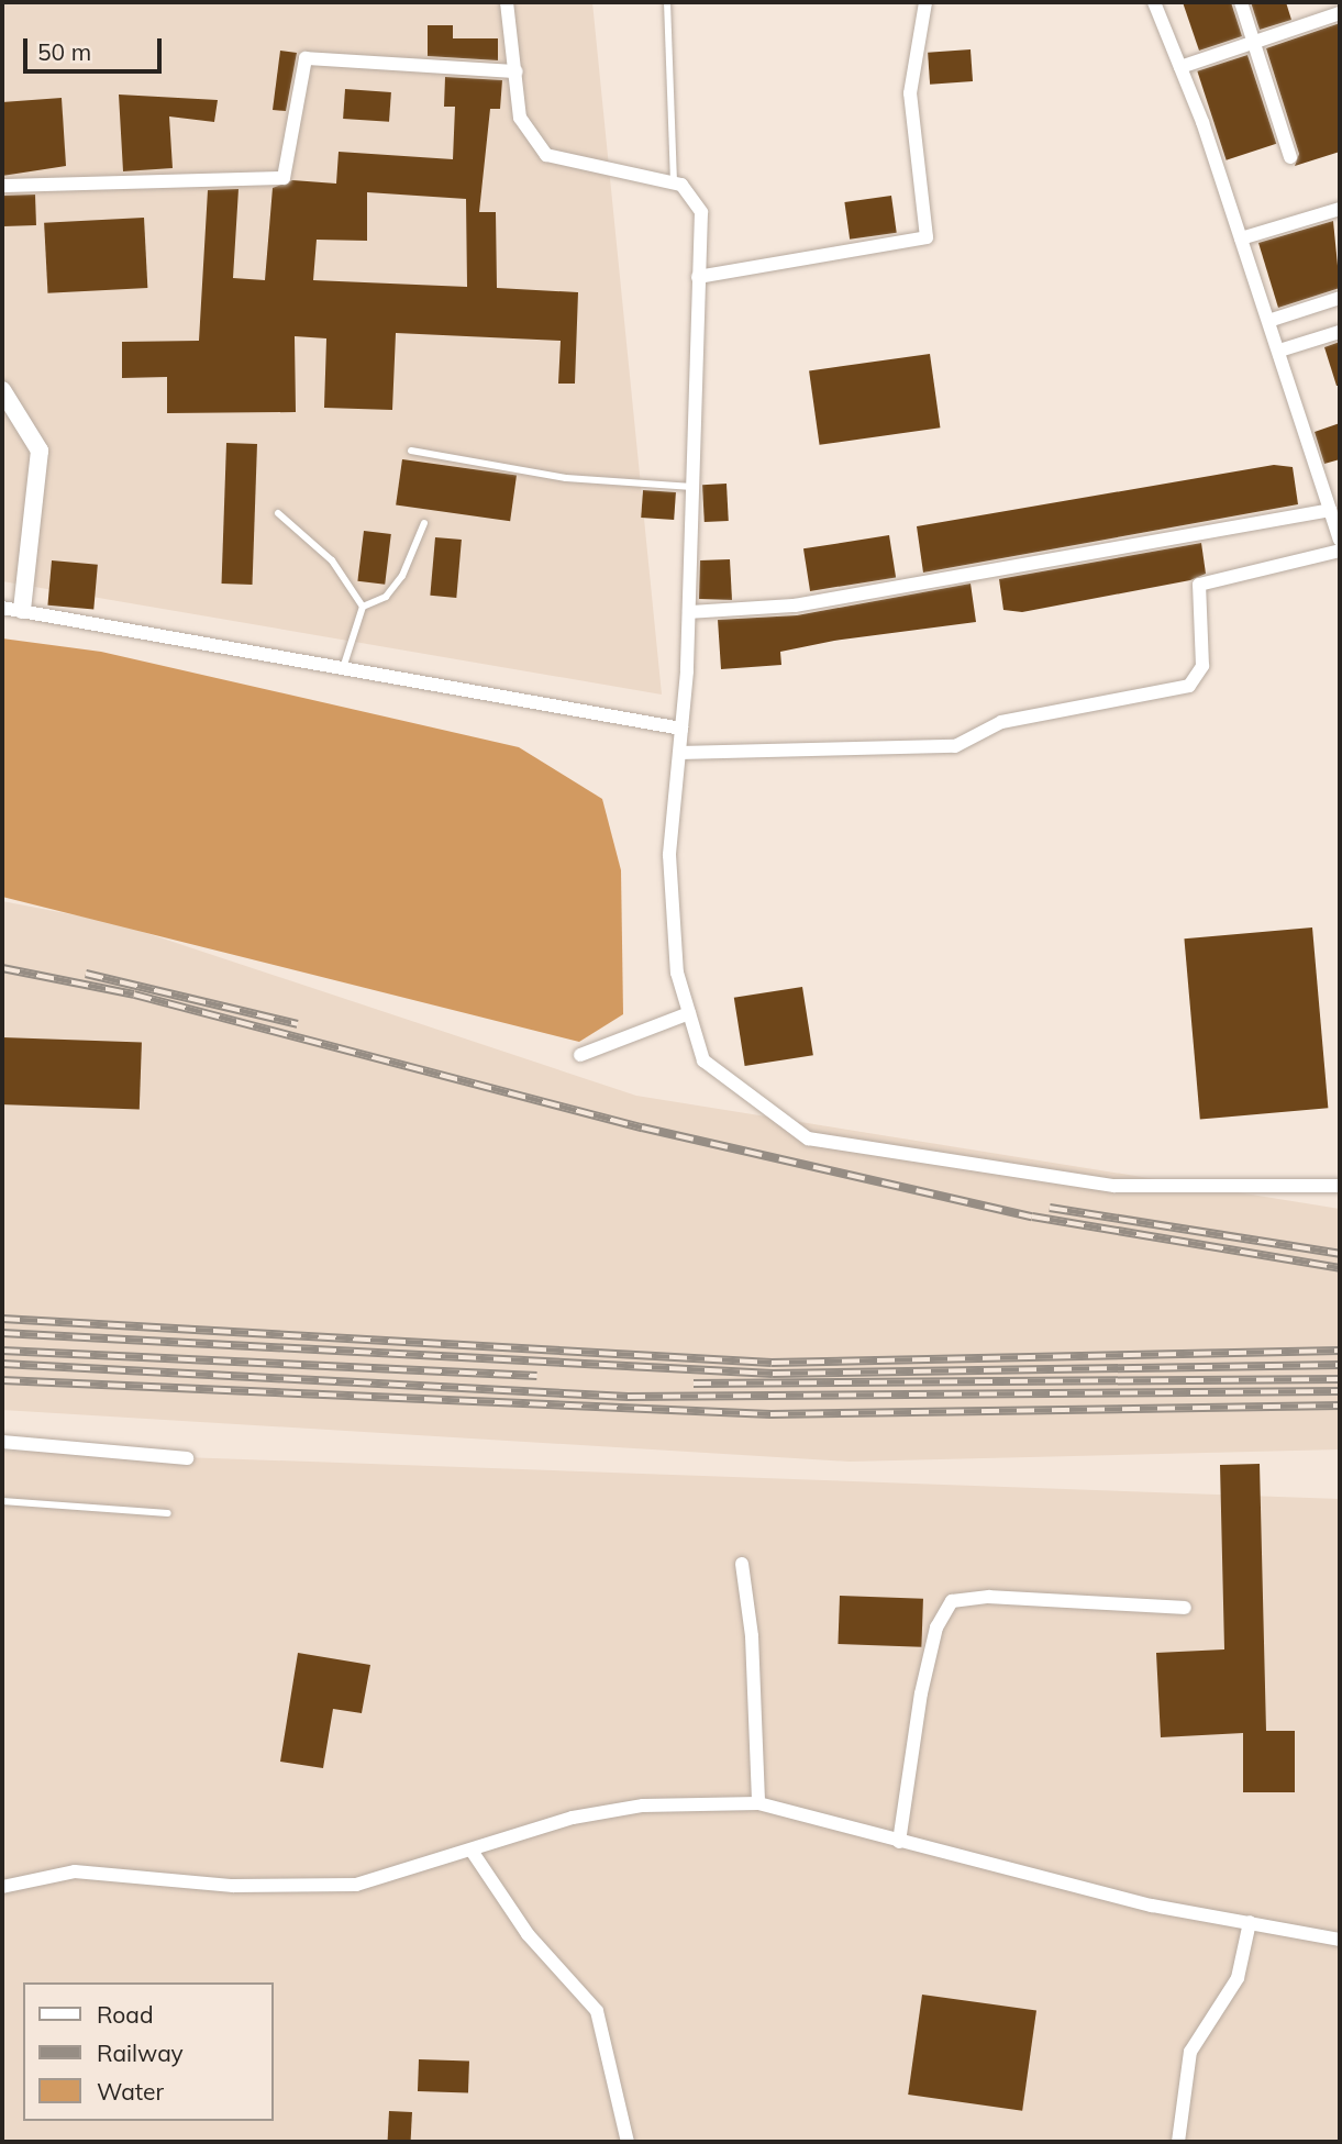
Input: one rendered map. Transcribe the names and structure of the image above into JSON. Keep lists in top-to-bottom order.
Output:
{
  "legend": ["Road", "Railway", "Water"],
  "scale_bar": "50 m"
}
